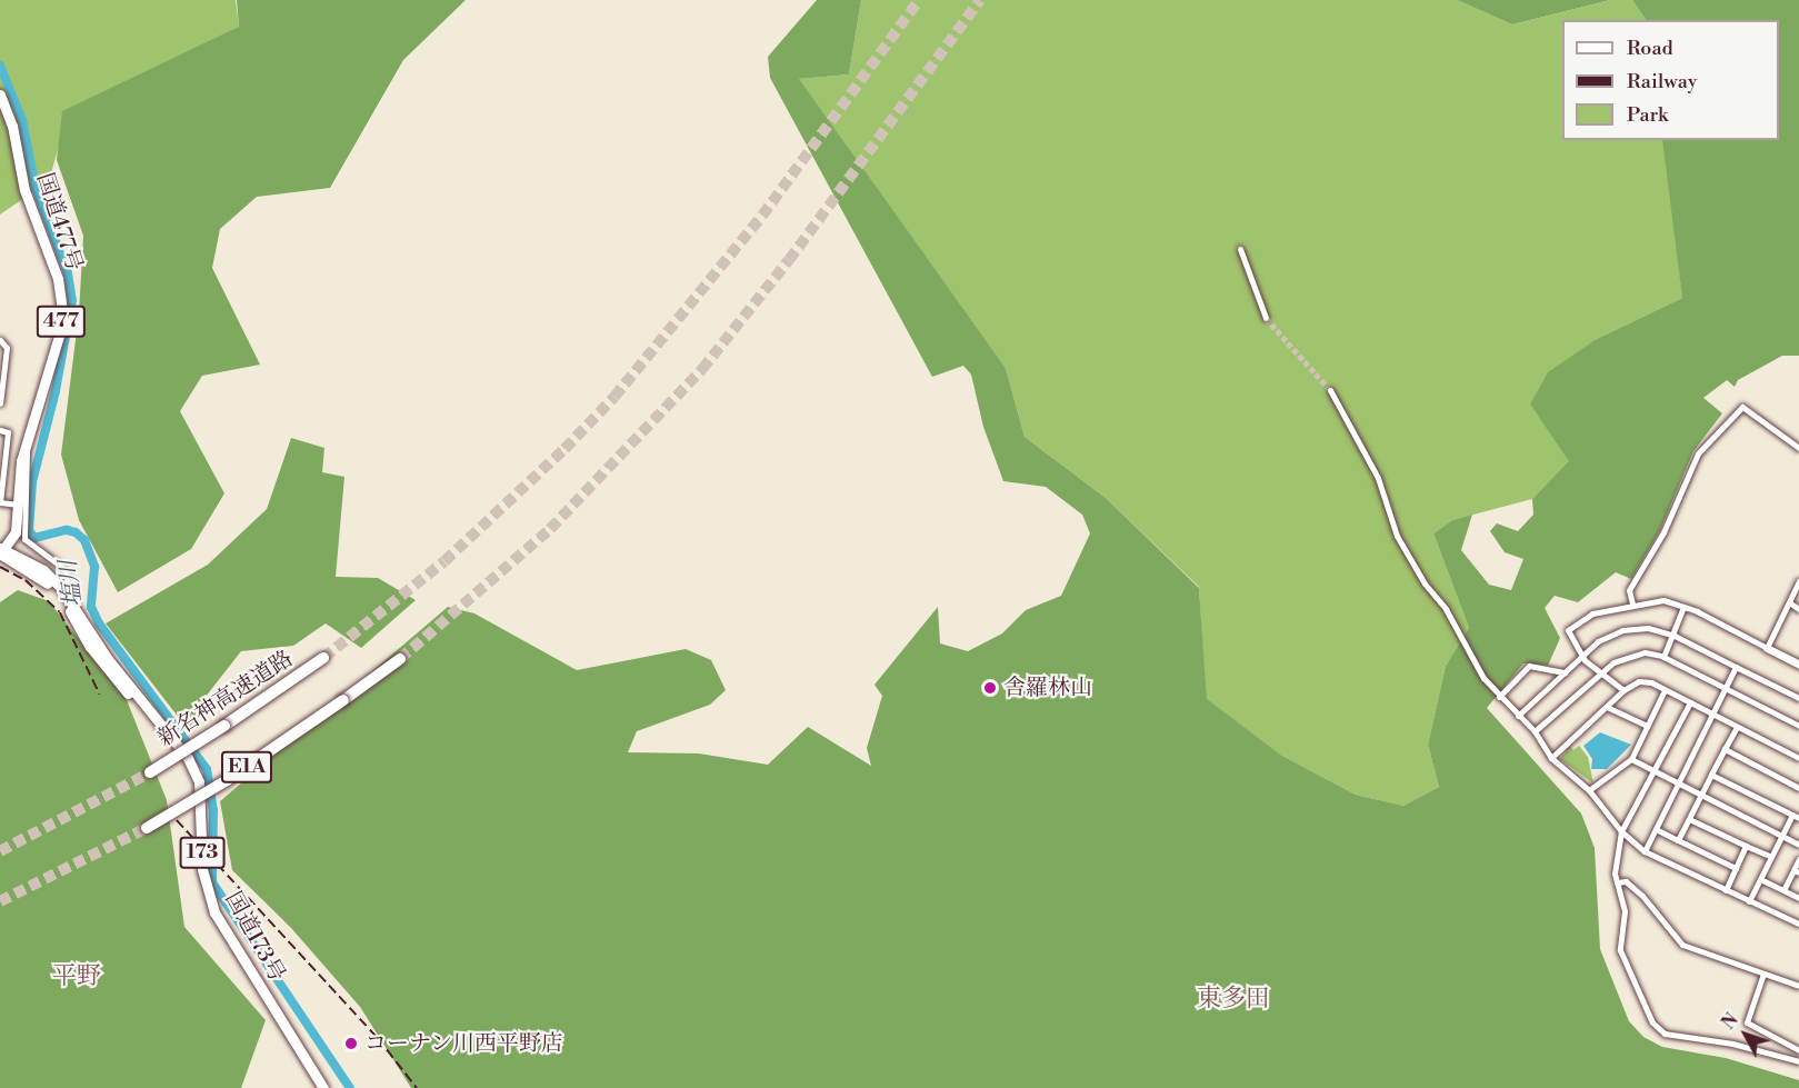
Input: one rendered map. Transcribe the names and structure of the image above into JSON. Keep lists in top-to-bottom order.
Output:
{
  "streets": {
    "highway": [
      "国道477号",
      "477",
      "新名神高速道路",
      "E1A",
      "173",
      "国道173号"
    ]
  },
  "crossings": [
    ["国道477号", "国道173号"]
  ],
  "districts": ["平野", "東多田"],
  "water": ["塩川"],
  "places": ["舎羅林山", "コーナン川西平野店"],
  "legend": ["Road", "Railway", "Park"],
  "north": "top left"
}
